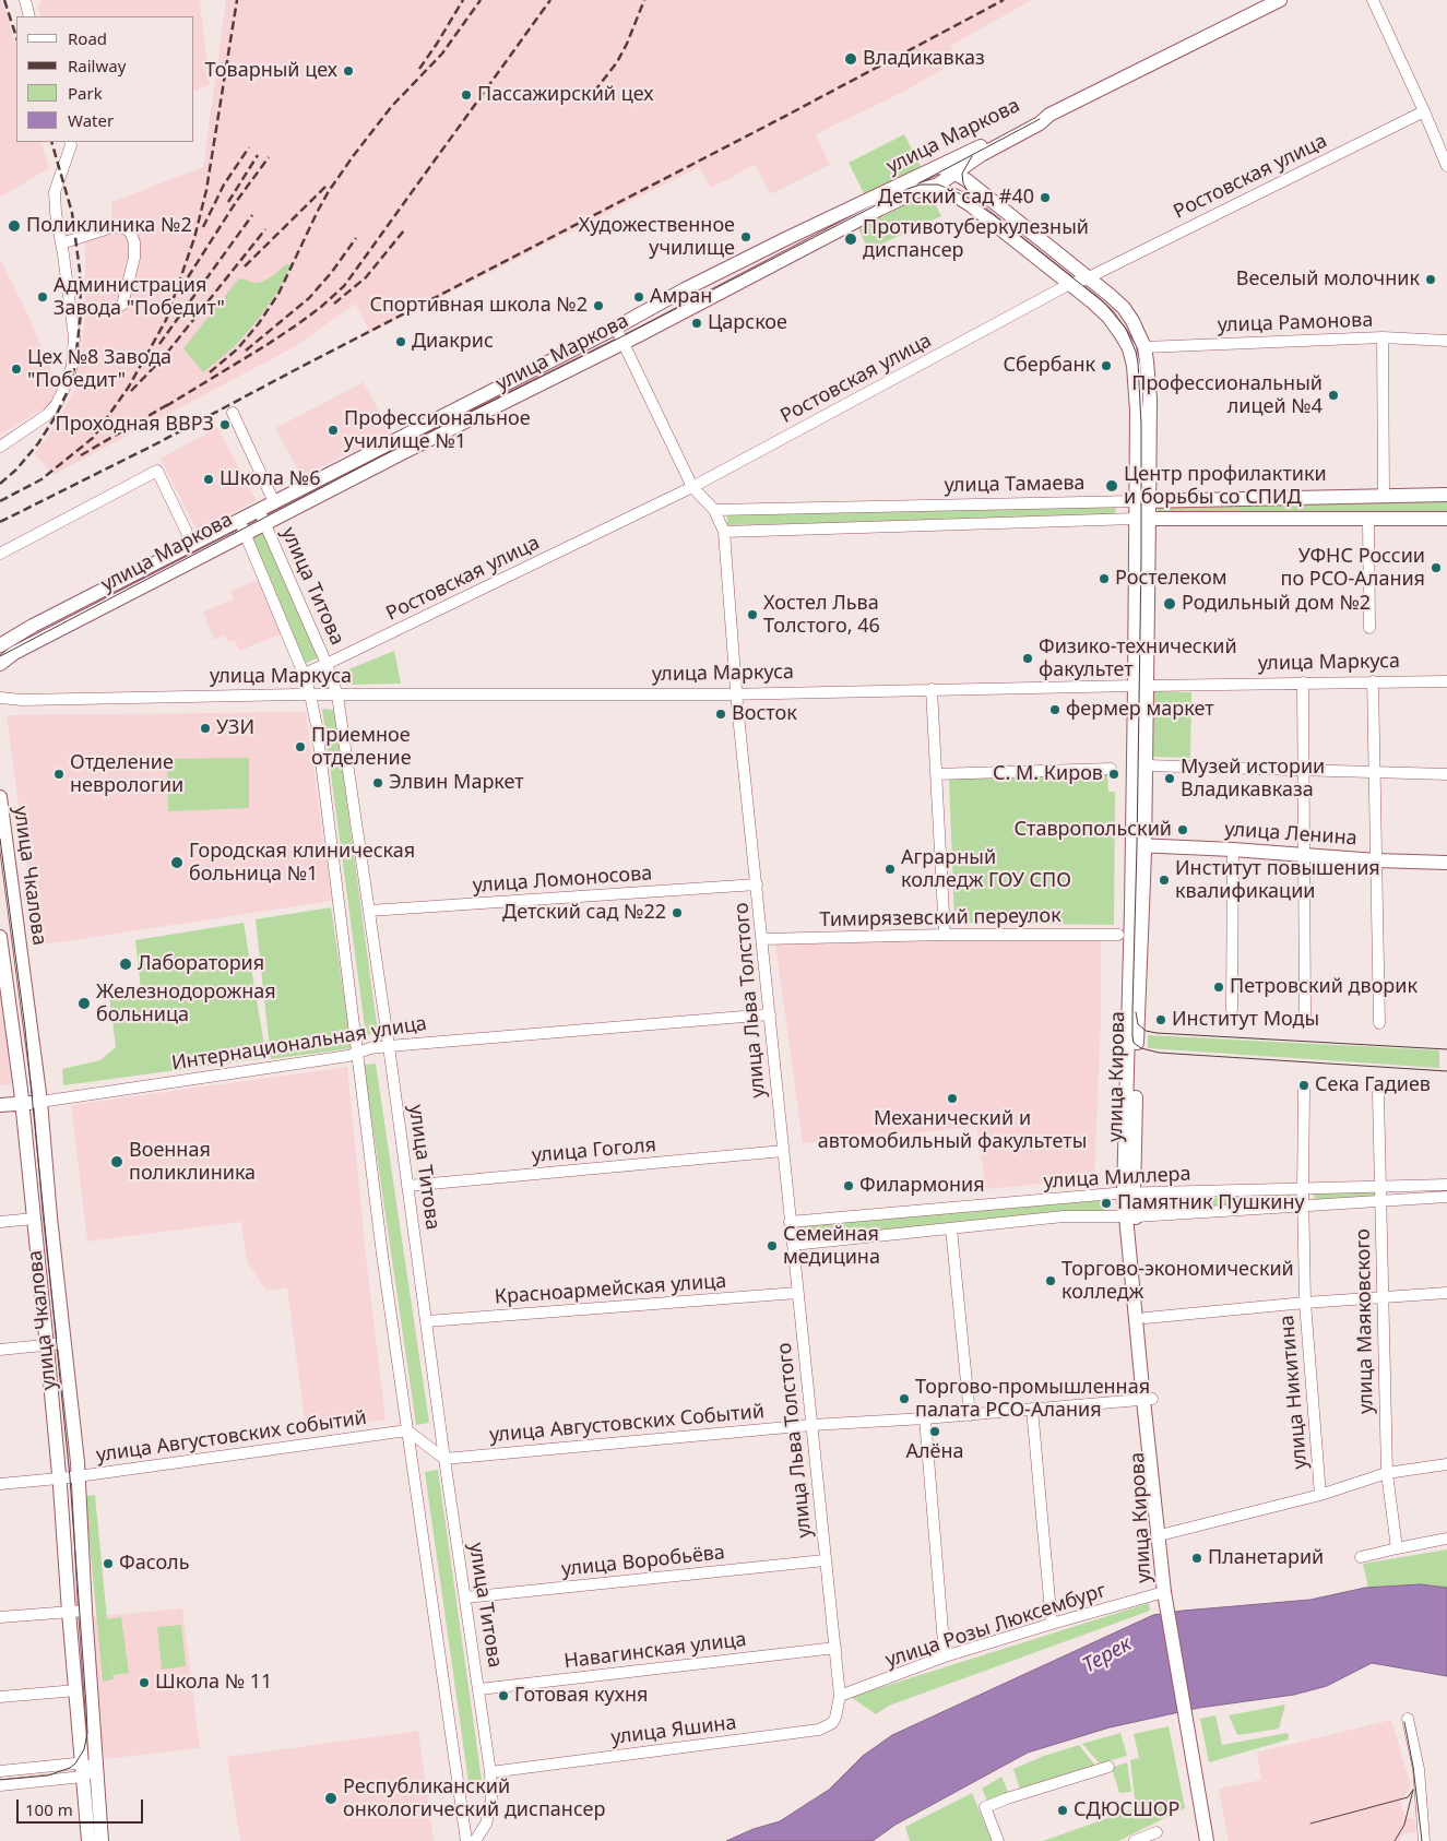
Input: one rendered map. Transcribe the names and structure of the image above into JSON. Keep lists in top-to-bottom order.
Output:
{
  "streets": {
    "main road": [
      "улица Маркова",
      "улица Тамаева",
      "улица Ленина",
      "улица Чкалова",
      "Интернациональная улица",
      "улица Кирова"
    ],
    "street": [
      "Ростовская улица",
      "улица Рамонова",
      "улица Титова",
      "улица Маркуса",
      "улица Ломоносова",
      "Тимирязевский переулок",
      "улица Льва Толстого",
      "улица Гоголя",
      "улица Миллера",
      "Красноармейская улица",
      "улица Маяковского",
      "улица Никитина",
      "улица Августовских Событий",
      "улица Августовских событий",
      "улица Воробьёва",
      "улица Розы Люксембург",
      "Навагинская улица",
      "улица Яшина"
    ]
  },
  "crossings": [
    ["улица Маркова", "улица Титова"],
    ["улица Маркова", "улица Льва Толстого"],
    ["улица Маркова", "улица Кирова"],
    ["Ростовская улица", "улица Титова"],
    ["Ростовская улица", "улица Льва Толстого"],
    ["Ростовская улица", "улица Кирова"],
    ["улица Рамонова", "улица Кирова"],
    ["улица Тамаева", "улица Льва Толстого"],
    ["улица Тамаева", "улица Кирова"],
    ["улица Титова", "улица Маркуса"],
    ["улица Титова", "улица Ломоносова"],
    ["улица Титова", "Интернациональная улица"],
    ["улица Титова", "улица Гоголя"],
    ["улица Титова", "Красноармейская улица"],
    ["улица Титова", "улица Августовских Событий"],
    ["улица Титова", "улица Августовских событий"],
    ["улица Титова", "улица Воробьёва"],
    ["улица Титова", "Навагинская улица"],
    ["улица Титова", "улица Яшина"],
    ["улица Маркуса", "улица Льва Толстого"],
    ["улица Маркуса", "улица Кирова"],
    ["улица Ленина", "улица Кирова"],
    ["улица Чкалова", "Интернациональная улица"],
    ["улица Чкалова", "улица Августовских событий"],
    ["улица Ломоносова", "улица Льва Толстого"],
    ["Тимирязевский переулок", "улица Льва Толстого"],
    ["улица Льва Толстого", "Интернациональная улица"],
    ["улица Льва Толстого", "улица Гоголя"],
    ["улица Льва Толстого", "улица Миллера"],
    ["улица Льва Толстого", "Красноармейская улица"],
    ["улица Льва Толстого", "улица Августовских Событий"],
    ["улица Льва Толстого", "улица Воробьёва"],
    ["улица Льва Толстого", "улица Розы Люксембург"],
    ["улица Льва Толстого", "Навагинская улица"],
    ["улица Льва Толстого", "улица Яшина"],
    ["улица Кирова", "улица Миллера"],
    ["улица Кирова", "улица Августовских Событий"],
    ["улица Кирова", "улица Розы Люксембург"],
    ["улица Миллера", "улица Маяковского"],
    ["улица Миллера", "улица Никитина"],
    ["улица Розы Люксембург", "улица Яшина"]
  ],
  "water": ["Терек"],
  "places": [
    "Владикавказ",
    "Товарный цех",
    "Пассажирский цех",
    "Детский сад #40",
    "Поликлиника №2",
    "Художественное училище",
    "Противотуберкулезный диспансер",
    "Веселый молочник",
    "Администрация Завода \"Победит\"",
    "Амран",
    "Спортивная школа №2",
    "Царское",
    "Диакрис",
    "Сбербанк",
    "Цех №8 Завода \"Победит\"",
    "Профессиональный лицей №4",
    "Проходная ВВРЗ",
    "Профессиональное училище №1",
    "Школа №6",
    "Центр профилактики и борьбы со СПИД",
    "УФНС России по РСО-Алания",
    "Ростелеком",
    "Родильный дом №2",
    "Хостел Льва Толстого, 46",
    "Физико-технический факультет",
    "фермер маркет",
    "Восток",
    "УЗИ",
    "Приемное отделение",
    "Отделение неврологии",
    "С. М. Киров",
    "Музей истории Владикавказа",
    "Элвин Маркет",
    "Ставропольский",
    "Городская клиническая больница №1",
    "Аграрный колледж ГОУ СПО",
    "Институт повышения квалификации",
    "Детский сад №22",
    "Лаборатория",
    "Петровский дворик",
    "Железнодорожная больница",
    "Институт Моды",
    "Сека Гадиев",
    "Механический и автомобильный факультеты",
    "Военная поликлиника",
    "Филармония",
    "Памятник Пушкину",
    "Семейная медицина",
    "Торгово-экономический колледж",
    "Торгово-промышленная палата РСО-Алания",
    "Алёна",
    "Планетарий",
    "Фасоль",
    "Школа № 11",
    "Готовая кухня",
    "Республиканский онкологический диспансер",
    "СДЮСШОР"
  ],
  "legend": [
    "Road",
    "Railway",
    "Park",
    "Water"
  ],
  "scale_bar": "100 m"
}
